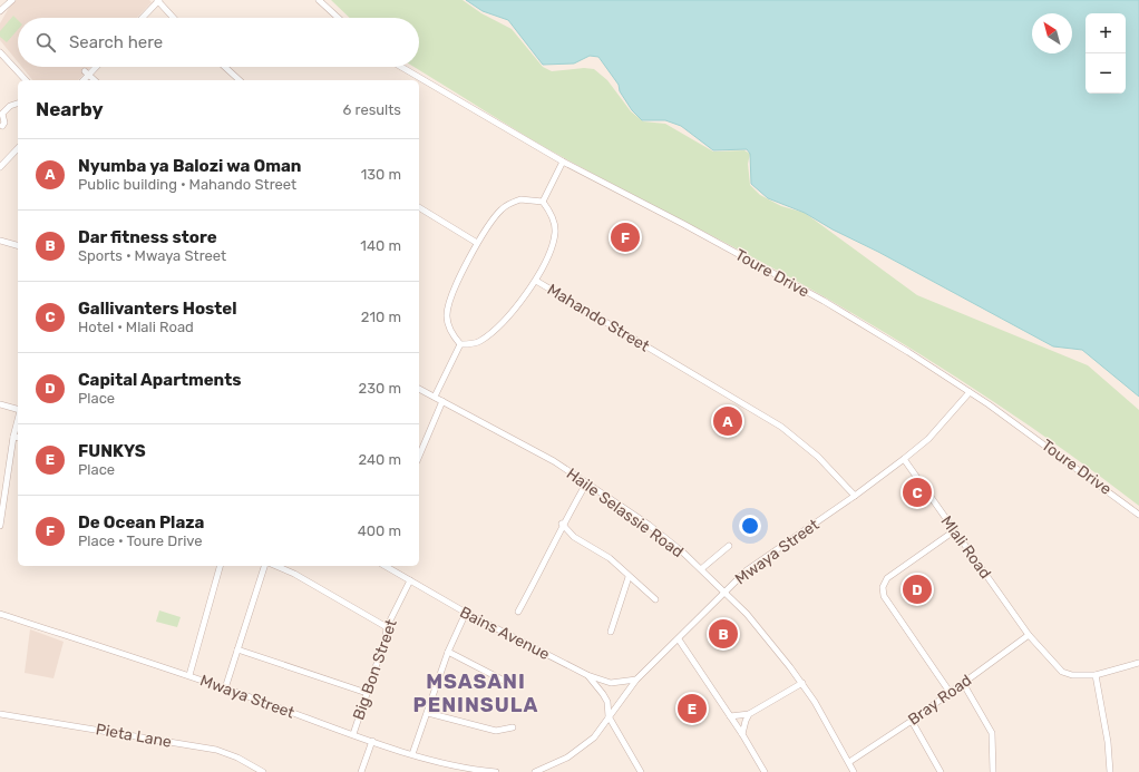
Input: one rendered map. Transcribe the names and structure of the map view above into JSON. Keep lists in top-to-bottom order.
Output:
{
  "streets": {
    "street": [
      "Toure Drive",
      "Mahando Street",
      "Haile Selassie Road",
      "Mlali Road",
      "Mwaya Street",
      "Bains Avenue",
      "Big Bon Street",
      "Bray Road",
      "Pieta Lane"
    ]
  },
  "crossings": [
    ["Toure Drive", "Mwaya Street"],
    ["Mahando Street", "Mwaya Street"],
    ["Haile Selassie Road", "Mwaya Street"],
    ["Haile Selassie Road", "Bray Road"],
    ["Mlali Road", "Mwaya Street"],
    ["Mlali Road", "Bray Road"],
    ["Mwaya Street", "Bains Avenue"],
    ["Mwaya Street", "Big Bon Street"],
    ["Bains Avenue", "Big Bon Street"]
  ],
  "districts": ["MSASANI PENINSULA"],
  "north": "top left",
  "page": {
    "map_buttons": ["+", "−"],
    "search": "Search here",
    "heading": ["Nearby", "6 results"],
    "list": [
      {
        "mark": "A",
        "name": "Nyumba ya Balozi wa Oman",
        "note": "Public building · Mahando Street",
        "value": "130 m"
      },
      {
        "mark": "B",
        "name": "Dar fitness store",
        "note": "Sports · Mwaya Street",
        "value": "140 m"
      },
      {
        "mark": "C",
        "name": "Gallivanters Hostel",
        "note": "Hotel · Mlali Road",
        "value": "210 m"
      },
      {
        "mark": "D",
        "name": "Capital Apartments",
        "note": "Place",
        "value": "230 m"
      },
      {
        "mark": "E",
        "name": "FUNKYS",
        "note": "Place",
        "value": "240 m"
      },
      {
        "mark": "F",
        "name": "De Ocean Plaza",
        "note": "Place · Toure Drive",
        "value": "400 m"
      }
    ],
    "pins": [
      "F",
      "A",
      "C",
      "D",
      "B",
      "E"
    ]
  }
}
